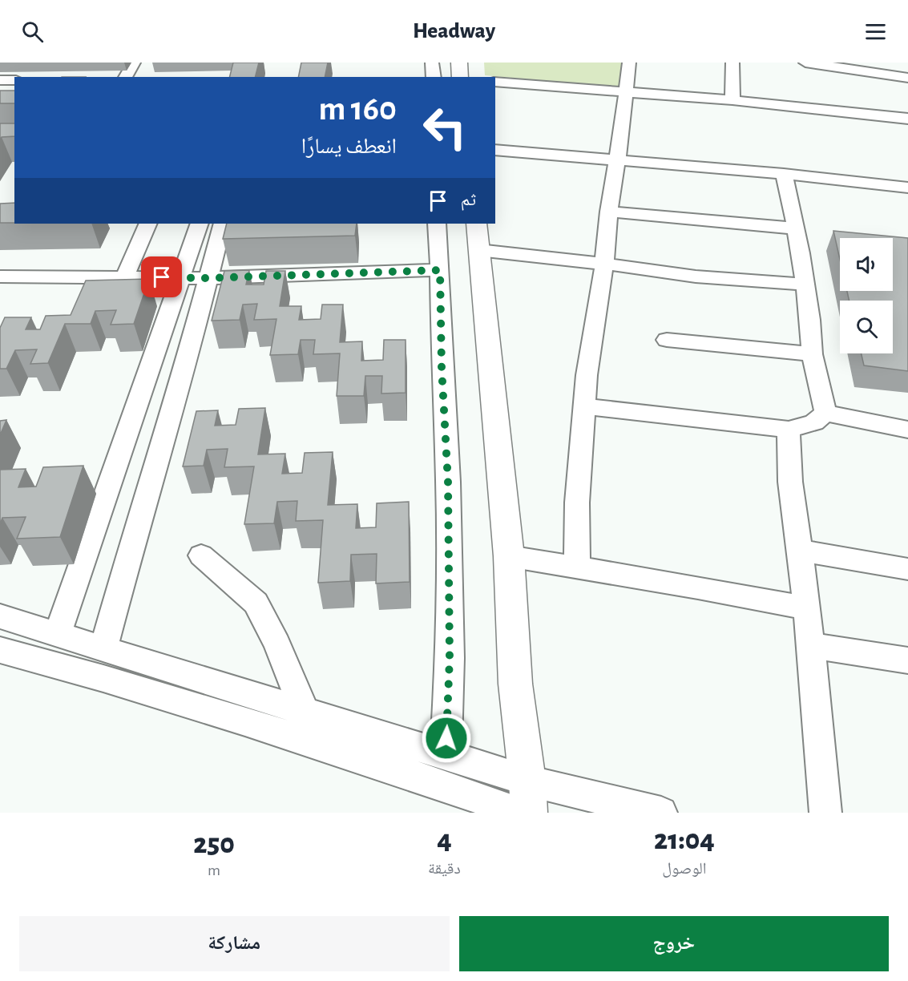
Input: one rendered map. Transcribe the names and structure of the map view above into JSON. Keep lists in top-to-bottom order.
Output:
{
  "page": {
    "header": "Headway",
    "turn": ["160 m", "انعطف يسارًا"],
    "then": "ثم",
    "eta": [
      "21:04",
      "الوصول",
      "4",
      "دقيقة",
      "250",
      "m"
    ],
    "buttons": ["خروج", "مشاركة"]
  }
}
